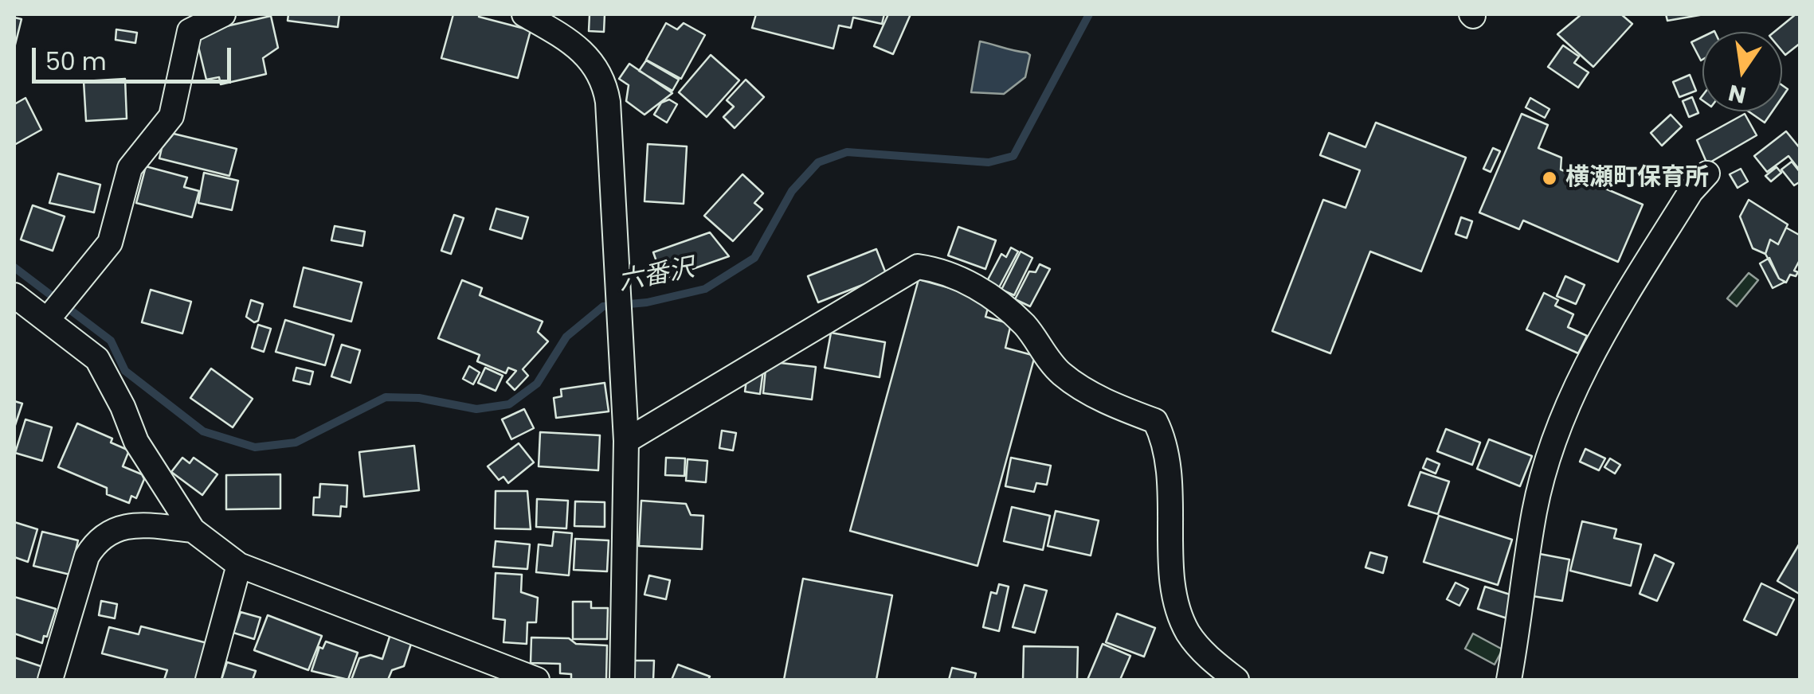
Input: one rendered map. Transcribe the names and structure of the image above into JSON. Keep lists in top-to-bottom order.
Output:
{
  "water": ["六番沢"],
  "places": ["横瀬町保育所"],
  "scale_bar": "50 m",
  "north": "bottom"
}
